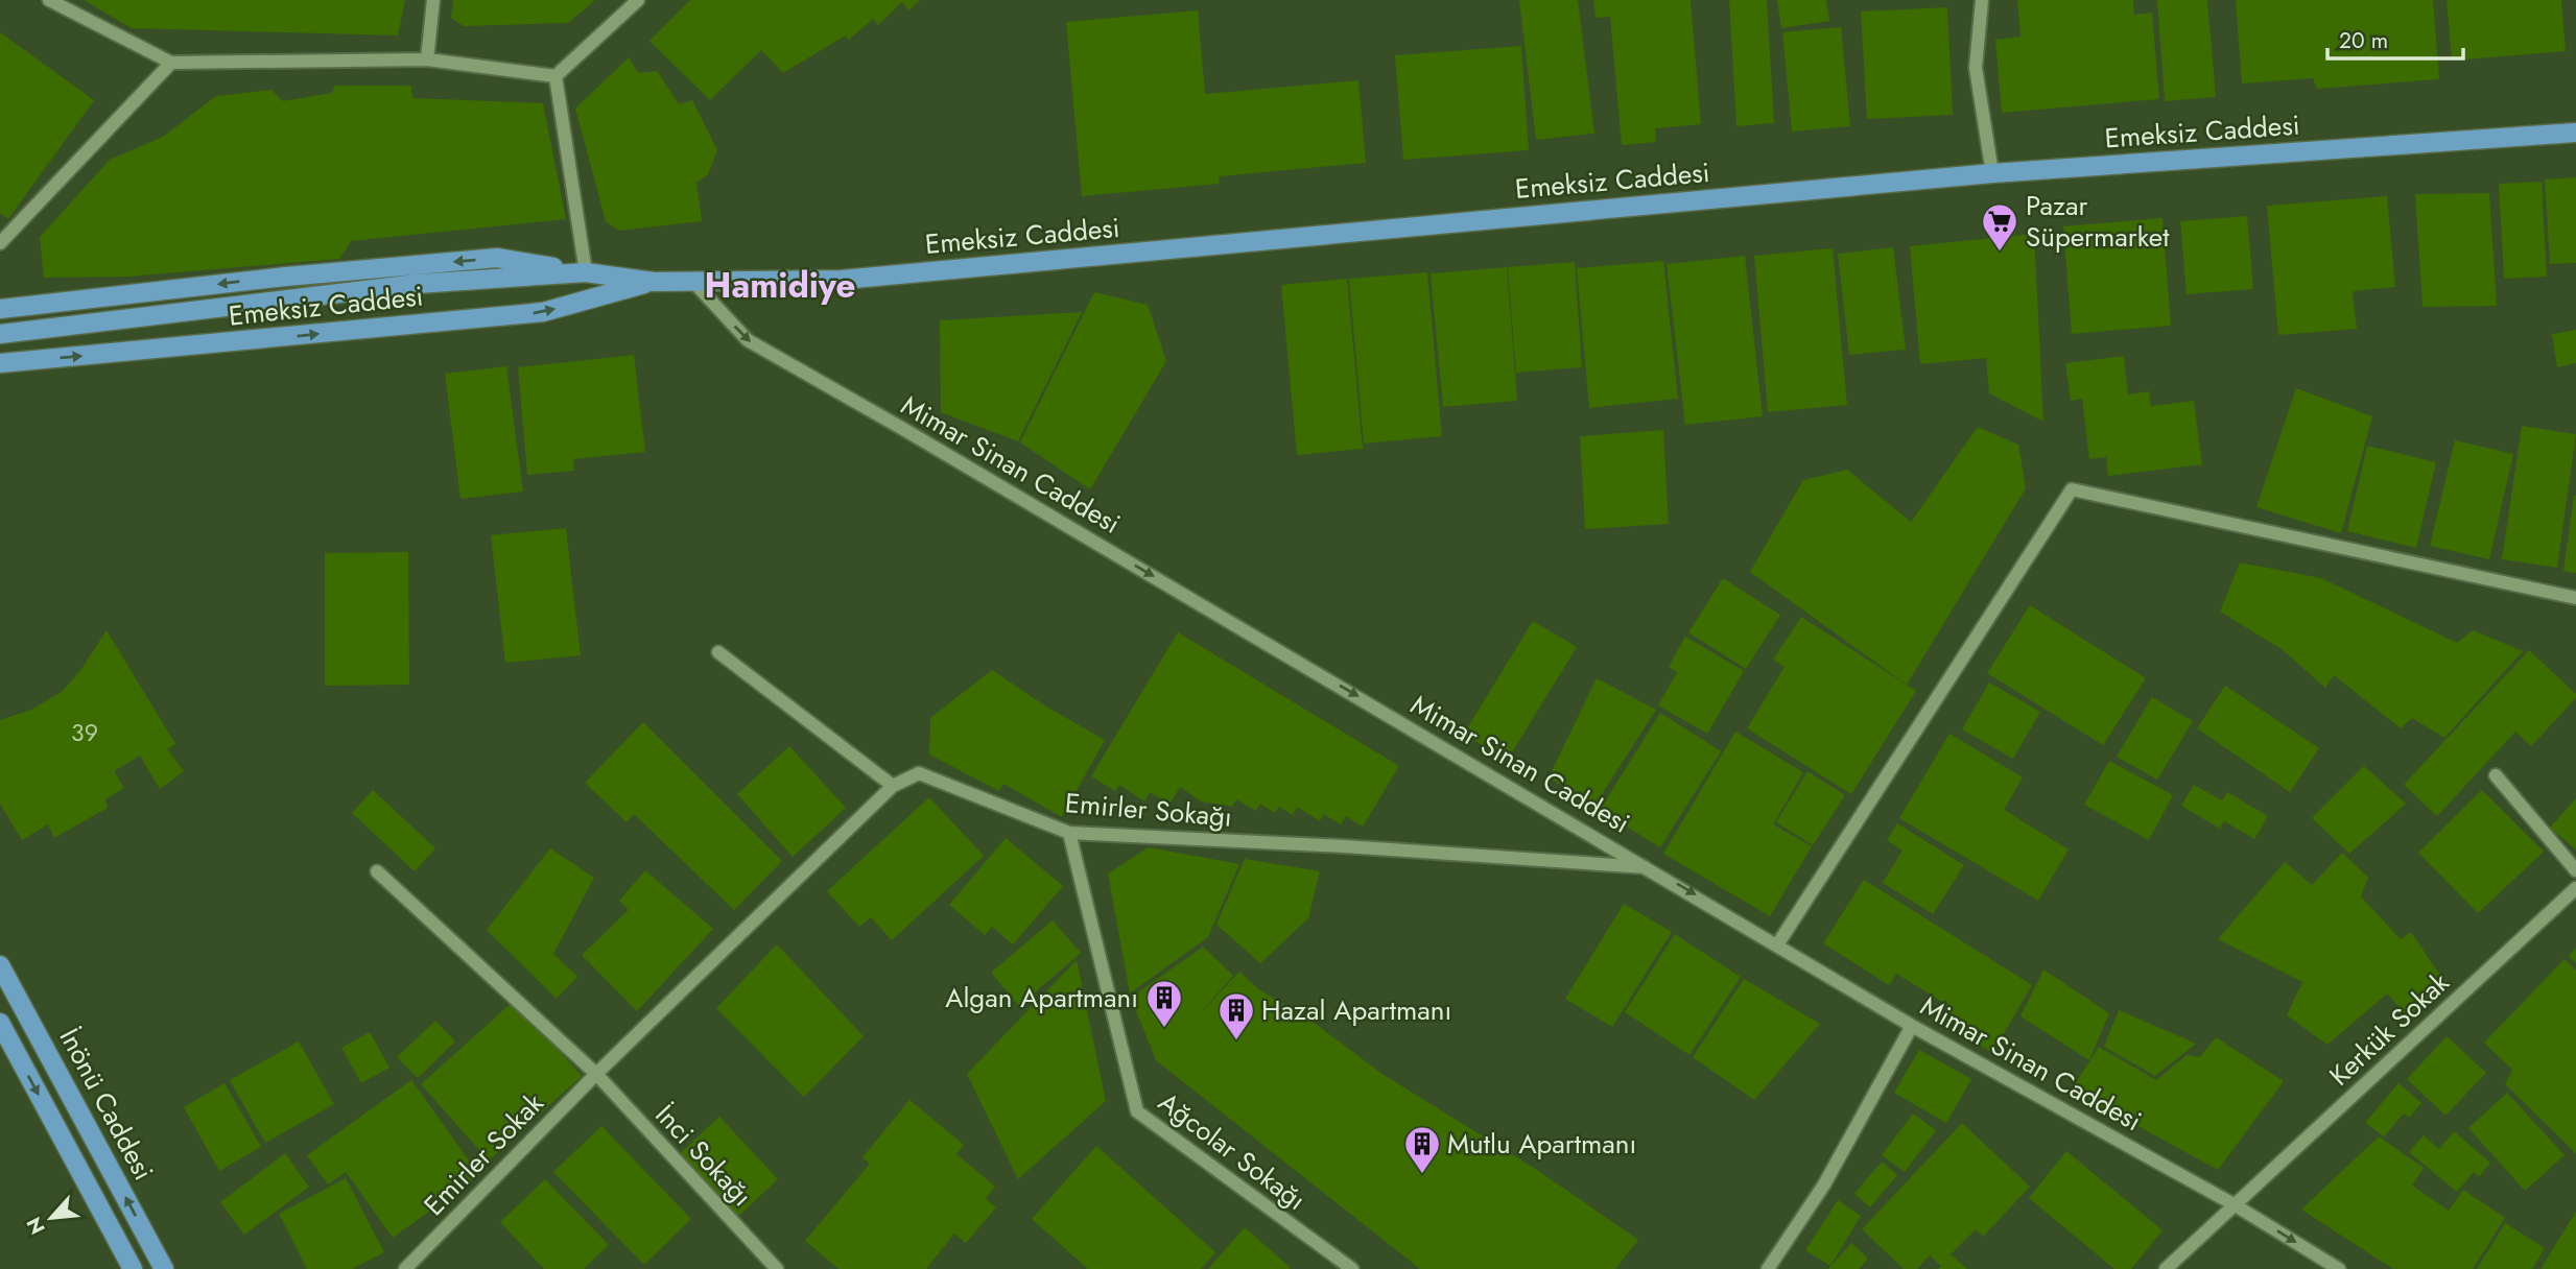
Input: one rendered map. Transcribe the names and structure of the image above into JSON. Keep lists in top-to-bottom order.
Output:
{
  "streets": {
    "main road": ["Emeksiz Caddesi", "İnönü Caddesi"],
    "street": [
      "Mimar Sinan Caddesi",
      "Emirler Sokağı",
      "Kerkük Sokak",
      "Ağcolar Sokağı",
      "Emirler Sokak",
      "İnci Sokağı"
    ]
  },
  "crossings": [
    ["Emeksiz Caddesi", "Mimar Sinan Caddesi"],
    ["Mimar Sinan Caddesi", "Emirler Sokağı"],
    ["Mimar Sinan Caddesi", "Kerkük Sokak"],
    ["Emirler Sokağı", "Ağcolar Sokağı"],
    ["Emirler Sokağı", "Emirler Sokak"],
    ["Emirler Sokağı", "İnci Sokağı"],
    ["Emirler Sokak", "İnci Sokağı"]
  ],
  "one_way": ["Mimar Sinan Caddesi"],
  "districts": ["Hamidiye"],
  "places": {
    "supermarket": ["Pazar Süpermarket"],
    "building": ["Algan Apartmanı", "Hazal Apartmanı", "Mutlu Apartmanı"]
  },
  "house_numbers": ["39"],
  "scale_bar": "20 m",
  "north": "bottom left"
}
